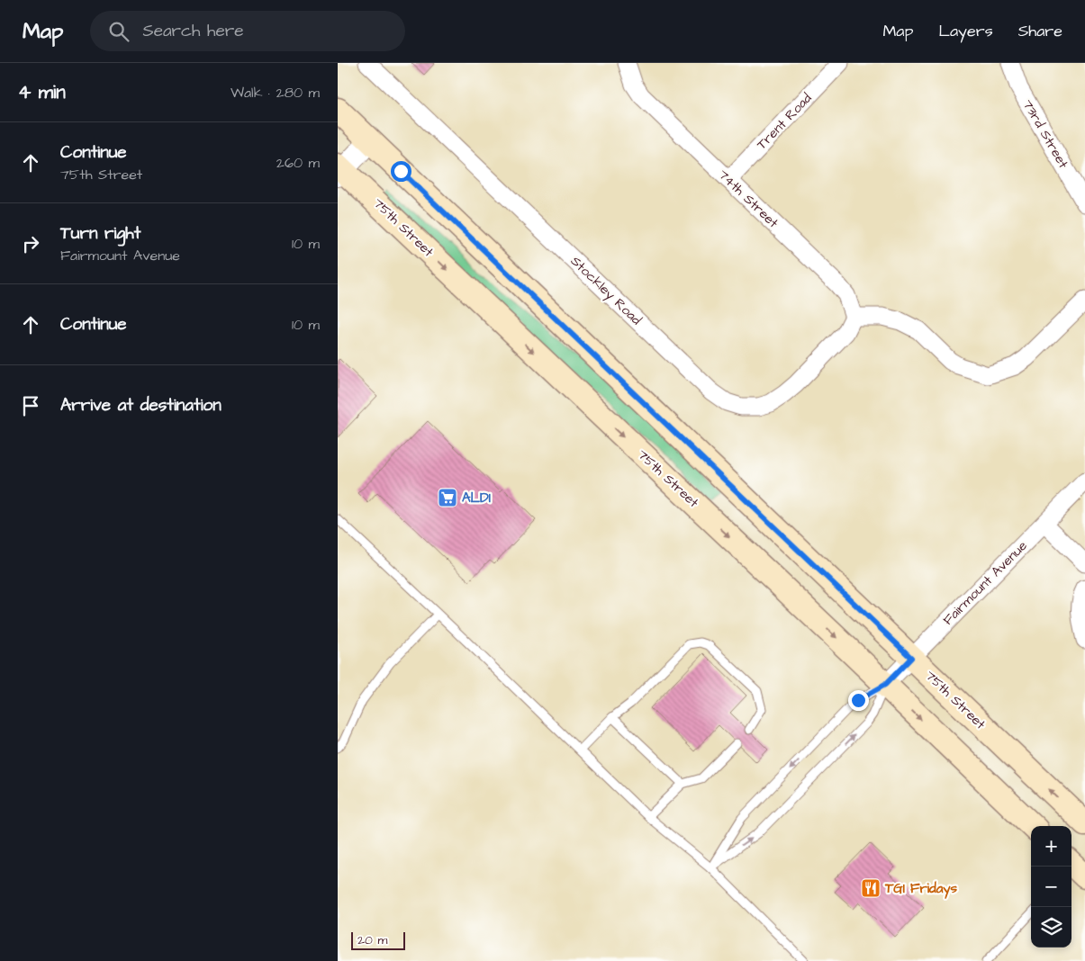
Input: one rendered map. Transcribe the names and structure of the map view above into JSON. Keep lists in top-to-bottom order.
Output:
{
  "streets": {
    "main road": ["75th Street"],
    "street": [
      "Trent Road",
      "73rd Street",
      "74th Street",
      "Stockley Road",
      "Fairmount Avenue"
    ]
  },
  "crossings": [
    ["Trent Road", "74th Street"],
    ["74th Street", "Stockley Road"],
    ["75th Street", "Fairmount Avenue"]
  ],
  "places": {
    "supermarket": ["ALDI"],
    "restaurant": ["TGI Fridays"]
  },
  "scale_bar": "20 m",
  "page": {
    "header": "Map",
    "search": "Search here",
    "nav": ["Map", "Layers", "Share"],
    "heading": ["4 min", "Walk · 280 m"],
    "list": [
      ["Continue", "75th Street", "260 m"],
      ["Turn right", "Fairmount Avenue", "10 m"],
      ["Continue", "10 m"],
      "Arrive at destination"
    ],
    "map_buttons": ["+", "−"],
    "scale": "20 m"
  }
}
